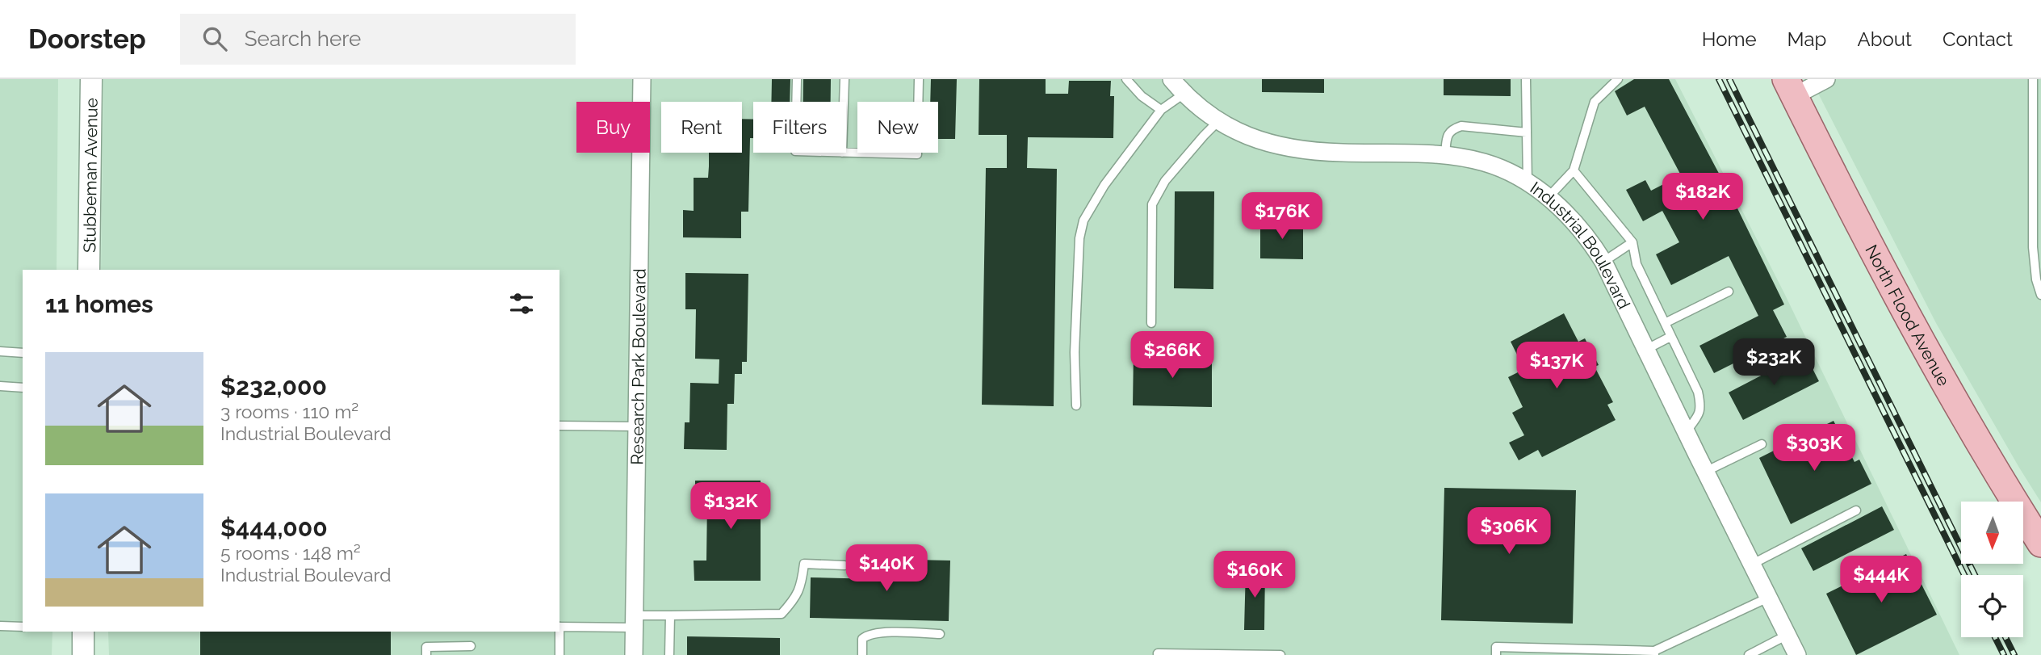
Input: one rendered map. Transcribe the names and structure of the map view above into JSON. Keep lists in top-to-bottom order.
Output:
{
  "streets": {
    "main road": ["North Flood Avenue"],
    "street": ["Stubbeman Avenue", "Industrial Boulevard", "Research Park Boulevard"]
  },
  "north": "bottom",
  "page": {
    "header": "Doorstep",
    "search": "Search here",
    "nav": [
      "Home",
      "Map",
      "About",
      "Contact"
    ],
    "chip": [
      "Buy",
      "Rent",
      "Filters",
      "New"
    ],
    "price": [
      "$182K",
      "$176K",
      "$266K",
      "$232K",
      "$137K",
      "$303K",
      "$132K",
      "$306K",
      "$140K",
      "$160K",
      "$444K"
    ],
    "heading": "11 homes",
    "list": [
      {
        "name": "$232,000",
        "note": "3 rooms · 110 m² · Industrial Boulevard"
      },
      {
        "name": "$444,000",
        "note": "5 rooms · 148 m² · Industrial Boulevard"
      }
    ]
  }
}
